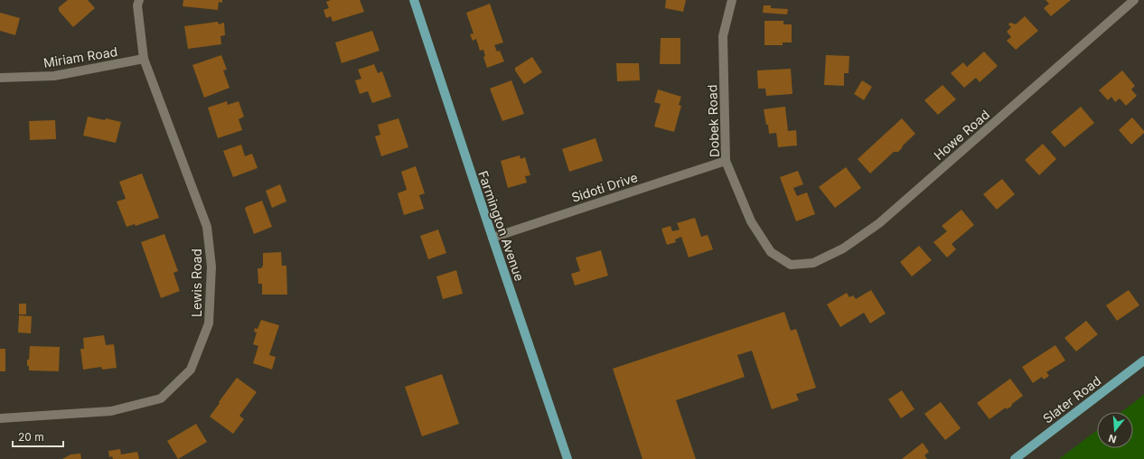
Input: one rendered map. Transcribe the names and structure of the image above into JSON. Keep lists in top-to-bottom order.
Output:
{
  "streets": {
    "main road": ["Farmington Avenue", "Slater Road"],
    "street": [
      "Miriam Road",
      "Dobek Road",
      "Howe Road",
      "Sidoti Drive",
      "Lewis Road"
    ]
  },
  "crossings": [
    ["Miriam Road", "Lewis Road"],
    ["Dobek Road", "Howe Road"],
    ["Dobek Road", "Sidoti Drive"],
    ["Sidoti Drive", "Farmington Avenue"]
  ],
  "scale_bar": "20 m",
  "north": "bottom"
}
